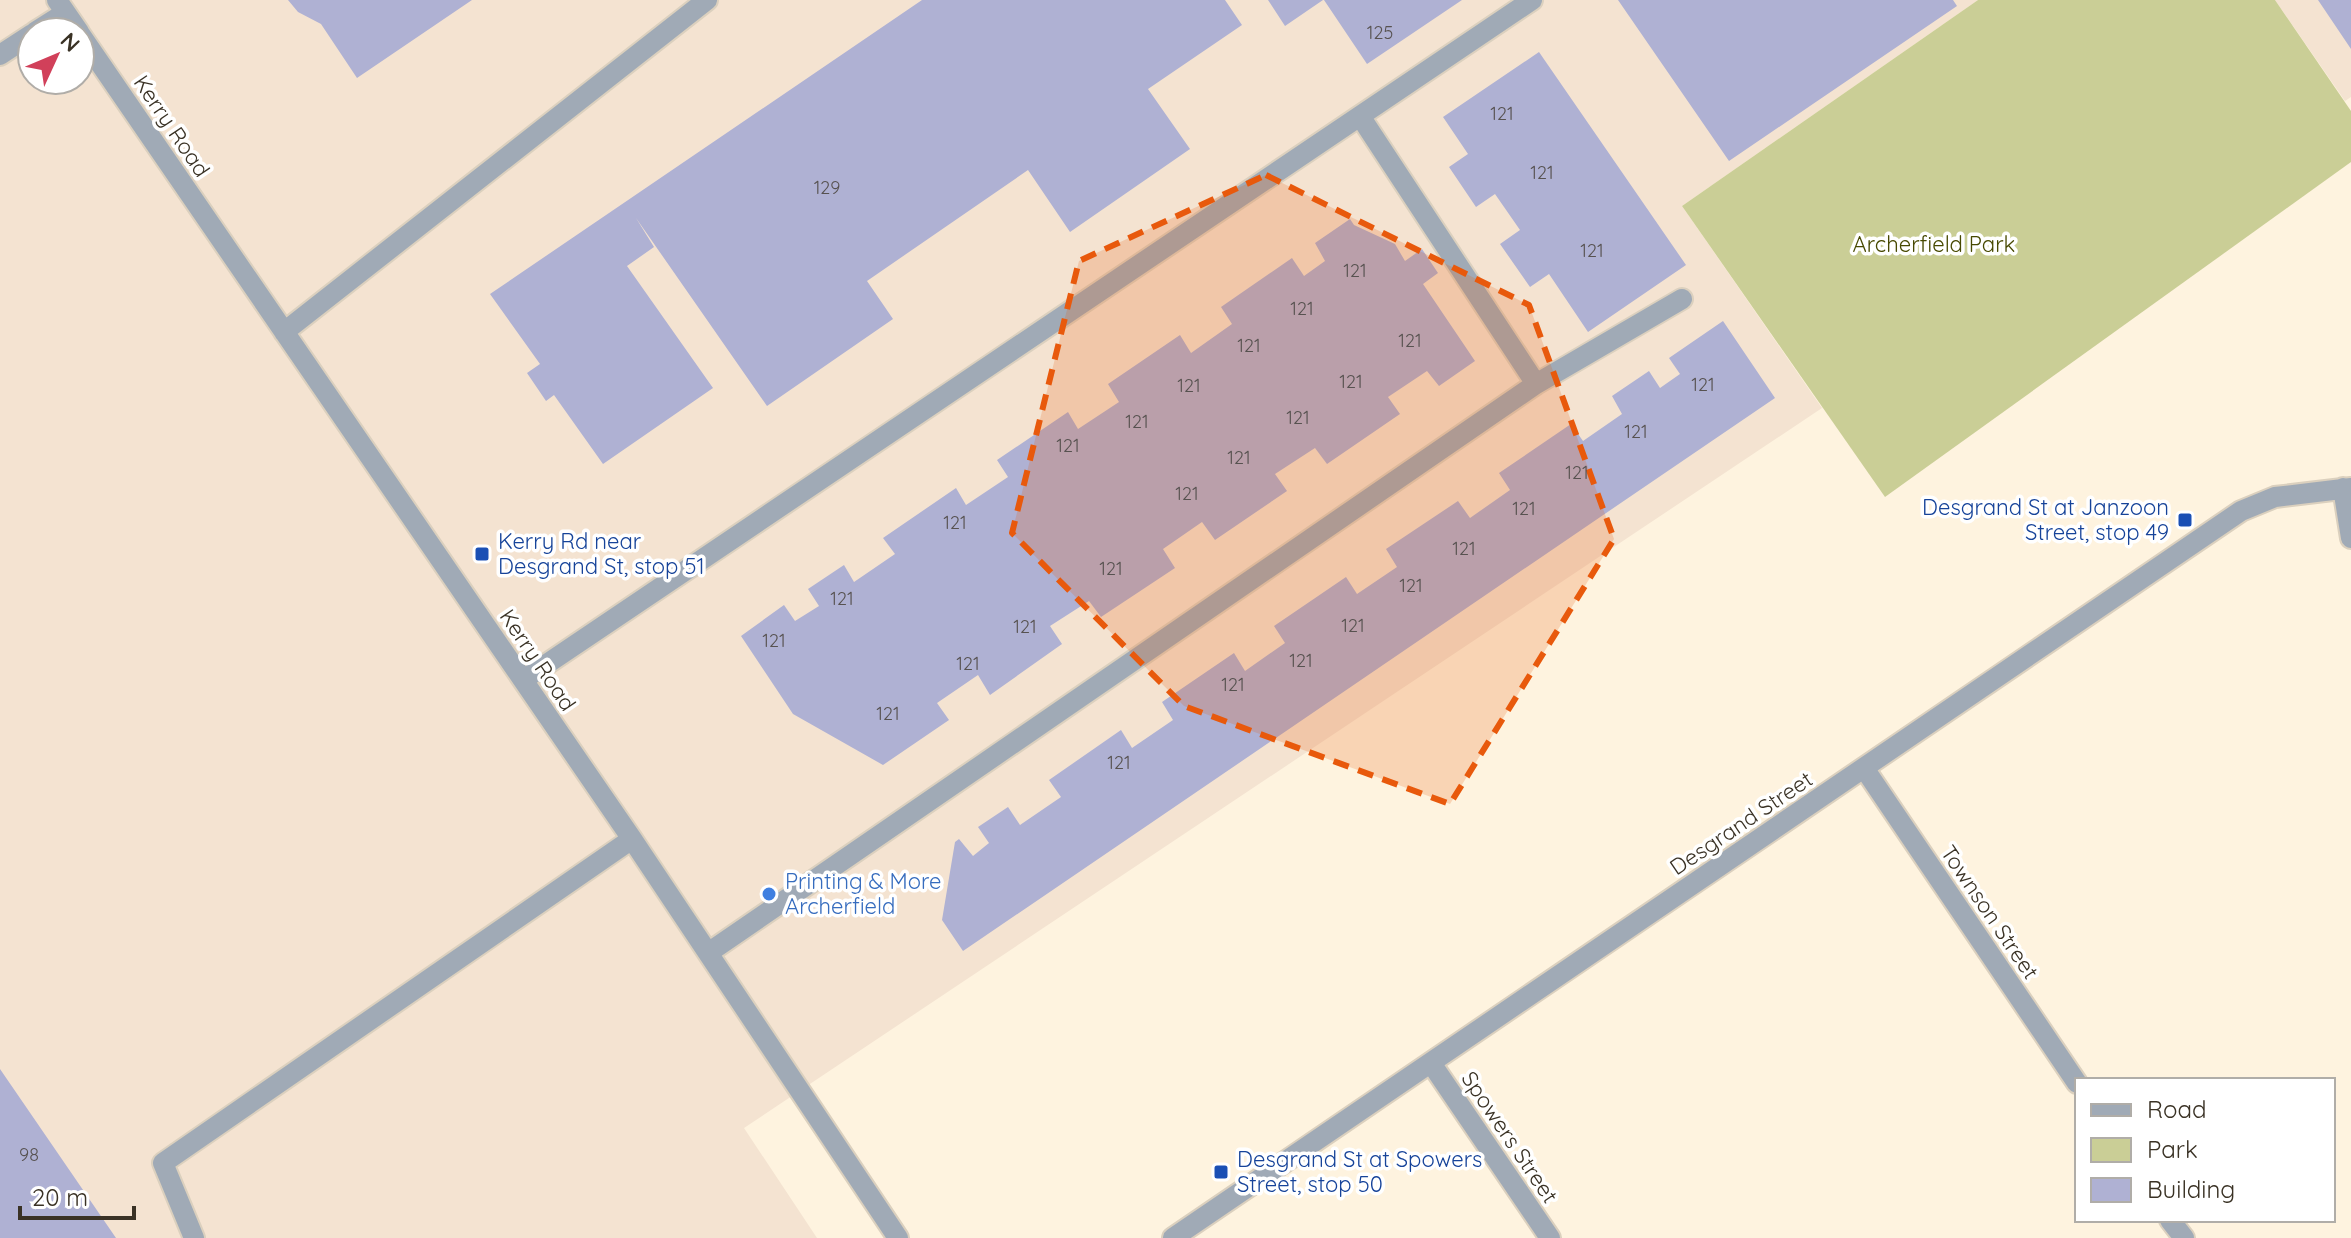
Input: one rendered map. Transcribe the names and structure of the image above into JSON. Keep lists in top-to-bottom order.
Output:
{
  "streets": {
    "street": [
      "Kerry Road",
      "Desgrand Street",
      "Townson Street",
      "Spowers Street"
    ]
  },
  "crossings": [
    ["Desgrand Street", "Townson Street"],
    ["Desgrand Street", "Spowers Street"]
  ],
  "parks": ["Archerfield Park"],
  "places": {
    "transit": ["Desgrand St at Janzoon Street, stop 49", "Kerry Rd near Desgrand St, stop 51", "Desgrand St at Spowers Street, stop 50"],
    "other": ["Printing & More Archerfield"]
  },
  "house_numbers": [
    "125",
    "121",
    "121",
    "129",
    "121",
    "121",
    "121",
    "121",
    "121",
    "121",
    "121",
    "121",
    "121",
    "121",
    "121",
    "121",
    "121",
    "121",
    "121",
    "121",
    "121",
    "121",
    "121",
    "121",
    "121",
    "121",
    "121",
    "121",
    "121",
    "121",
    "121",
    "121",
    "121",
    "98"
  ],
  "legend": ["Road", "Park", "Building"],
  "scale_bar": "20 m",
  "north": "top right"
}
